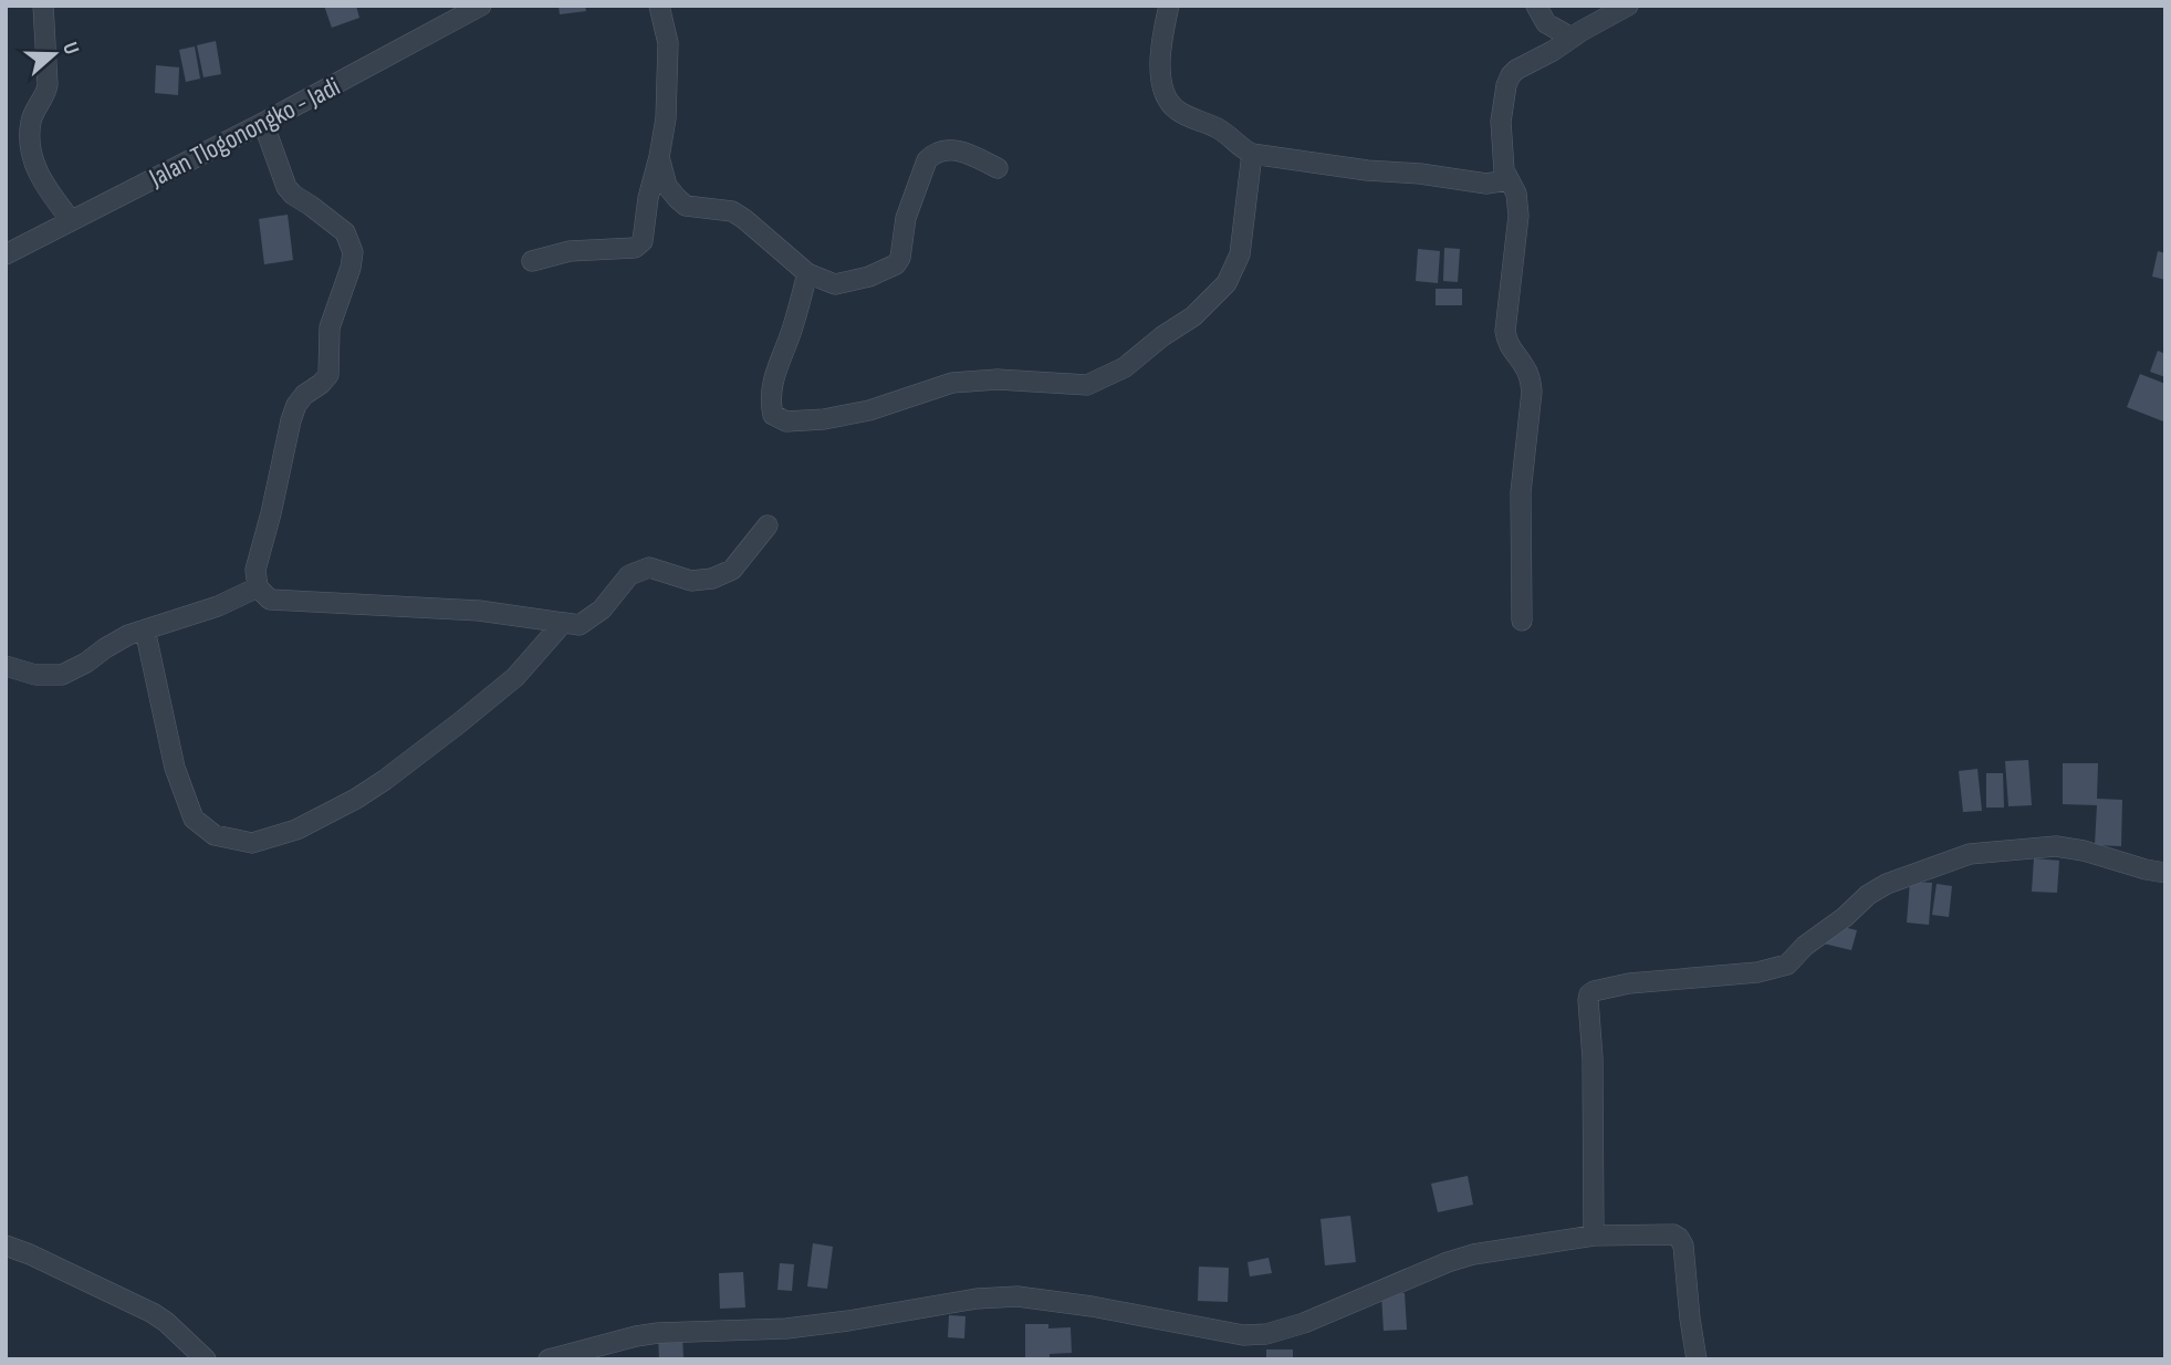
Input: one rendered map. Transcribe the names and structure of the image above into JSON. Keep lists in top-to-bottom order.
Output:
{
  "streets": {
    "street": ["Jalan Tlogonongko - Jadi"]
  },
  "north": "right"
}
